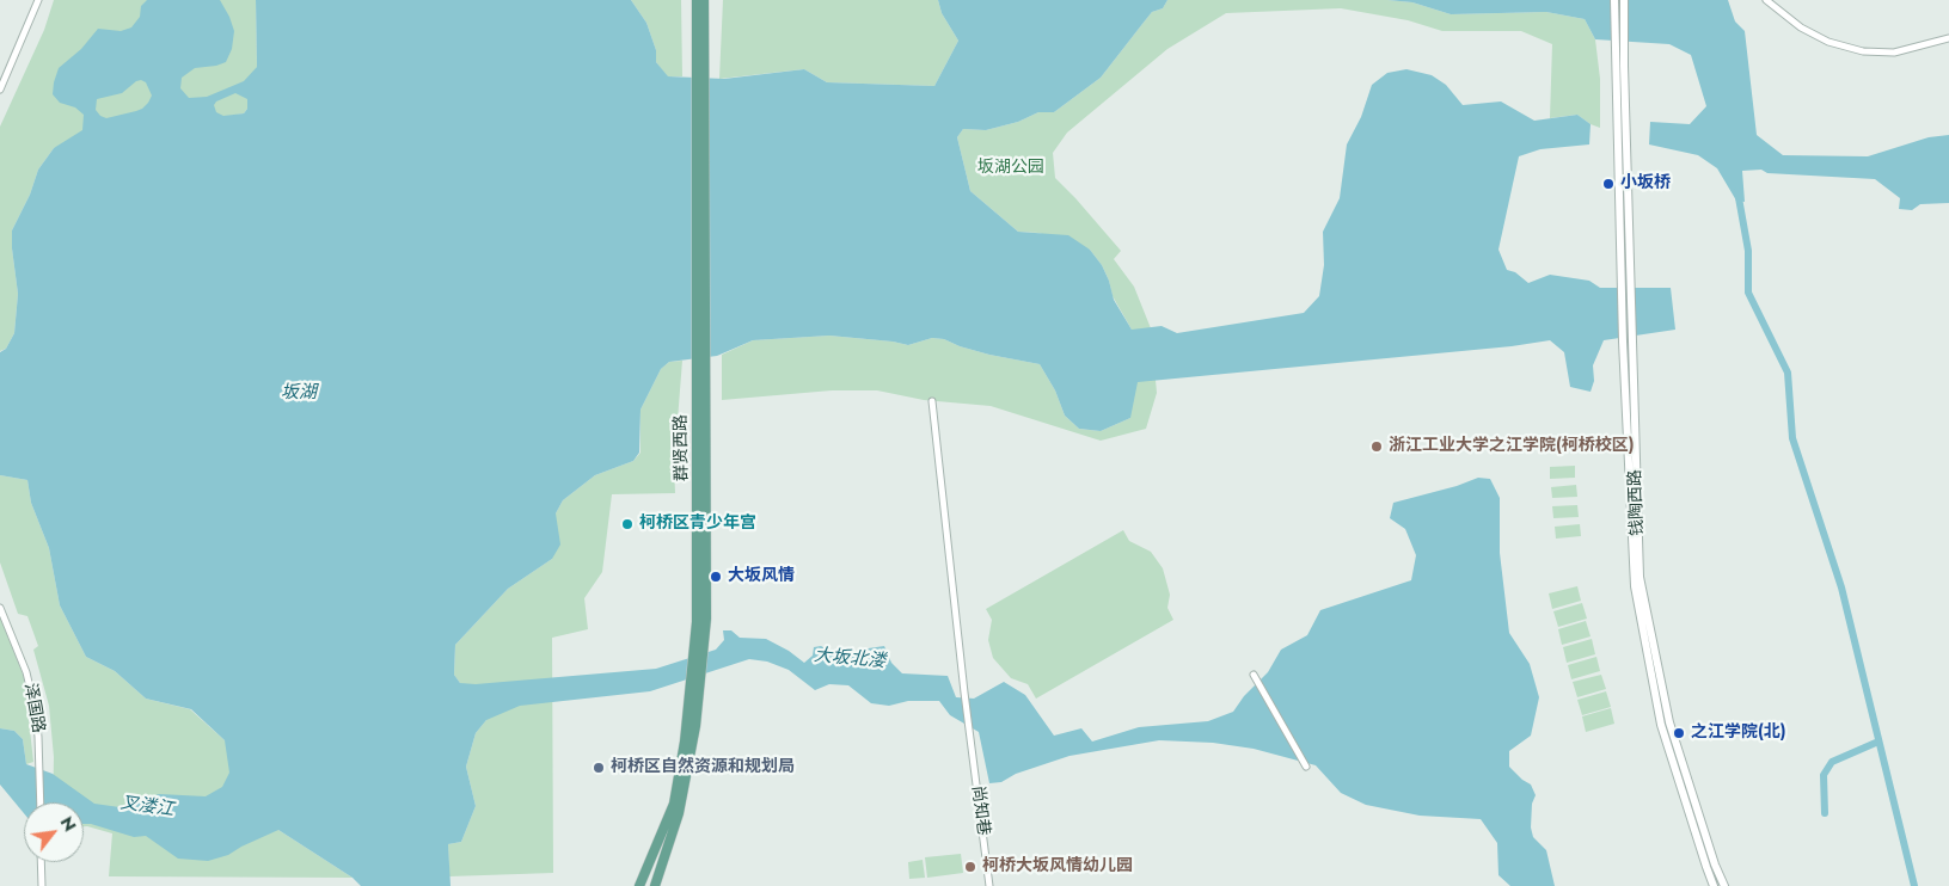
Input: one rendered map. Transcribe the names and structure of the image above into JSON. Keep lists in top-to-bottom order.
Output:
{
  "streets": {
    "main road": ["群贤西路"],
    "street": ["钱陶西路", "泽国路", "尚知巷"]
  },
  "water": ["坂湖", "大坂北溇", "叉溇江"],
  "parks": ["坂湖公园"],
  "places": [
    "小坂桥",
    "浙江工业大学之江学院(柯桥校区)",
    "柯桥区青少年宫",
    "大坂风情",
    "之江学院(北)",
    "柯桥区自然资源和规划局",
    "柯桥大坂风情幼儿园"
  ],
  "north": "top right"
}
